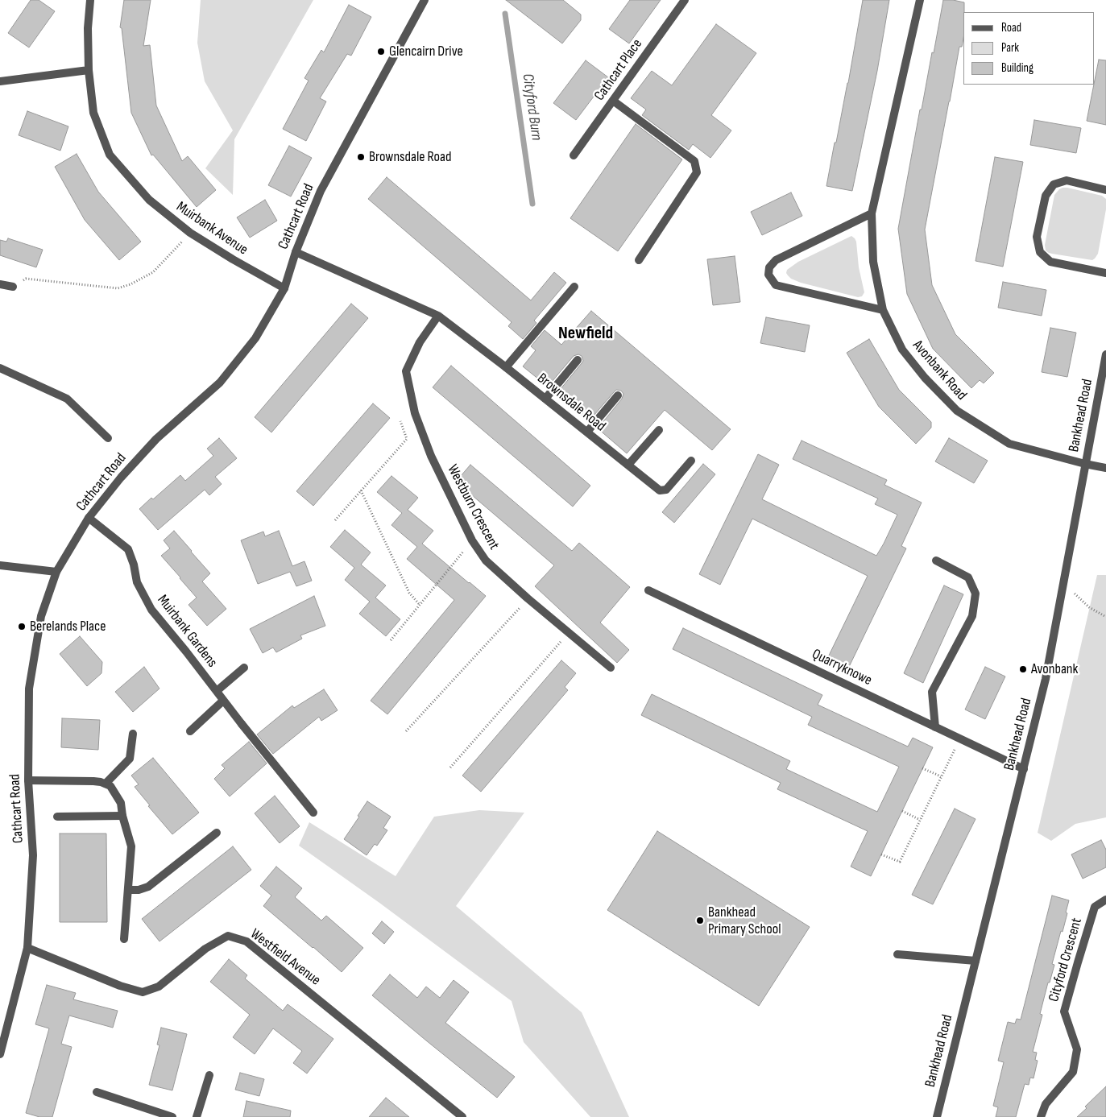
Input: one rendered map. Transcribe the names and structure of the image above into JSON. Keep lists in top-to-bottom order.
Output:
{
  "streets": {
    "street": [
      "Cathcart Place",
      "Cathcart Road",
      "Muirbank Avenue",
      "Avonbank Road",
      "Brownsdale Road",
      "Bankhead Road",
      "Westburn Crescent",
      "Muirbank Gardens",
      "Quarryknowe",
      "Westfield Avenue",
      "Cityford Crescent"
    ]
  },
  "crossings": [
    ["Cathcart Road", "Muirbank Avenue"],
    ["Cathcart Road", "Brownsdale Road"],
    ["Cathcart Road", "Muirbank Gardens"],
    ["Cathcart Road", "Westfield Avenue"],
    ["Avonbank Road", "Bankhead Road"],
    ["Brownsdale Road", "Westburn Crescent"],
    ["Bankhead Road", "Quarryknowe"]
  ],
  "districts": ["Newfield"],
  "water": ["Cityford Burn"],
  "places": [
    "Glencairn Drive",
    "Brownsdale Road",
    "Berelands Place",
    "Avonbank",
    "Bankhead Primary School"
  ],
  "legend": ["Road", "Park", "Building"]
}
